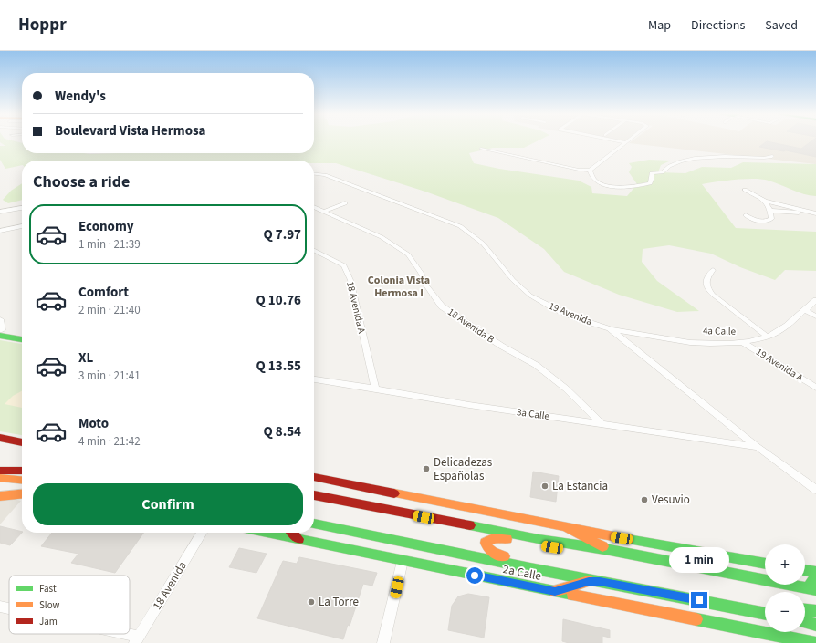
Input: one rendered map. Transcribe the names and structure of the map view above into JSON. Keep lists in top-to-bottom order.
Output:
{
  "streets": {
    "main road": ["2a Calle"],
    "street": [
      "18 Avenida A",
      "19 Avenida",
      "18 Avenida B",
      "4a Calle",
      "19 Avenida A",
      "3a Calle",
      "18 Avenida"
    ]
  },
  "crossings": [
    ["18 Avenida A", "3a Calle"],
    ["19 Avenida", "4a Calle"],
    ["19 Avenida", "3a Calle"],
    ["18 Avenida B", "3a Calle"],
    ["4a Calle", "19 Avenida A"]
  ],
  "districts": ["Colonia Vista Hermosa I"],
  "places": [
    "Delicadezas Españolas",
    "La Estancia",
    "Vesuvio",
    "La Torre"
  ],
  "legend": ["Fast", "Slow", "Jam"],
  "page": {
    "header": "Hoppr",
    "nav": ["Map", "Directions", "Saved"],
    "banner": ["Wendy's", "Boulevard Vista Hermosa"],
    "heading": "Choose a ride",
    "list": [
      {
        "name": "Economy",
        "note": "1 min · 21:39",
        "value": "Q 7.97"
      },
      {
        "name": "Comfort",
        "note": "2 min · 21:40",
        "value": "Q 10.76"
      },
      {
        "name": "XL",
        "note": "3 min · 21:41",
        "value": "Q 13.55"
      },
      {
        "name": "Moto",
        "note": "4 min · 21:42",
        "value": "Q 8.54"
      }
    ],
    "buttons": "Confirm",
    "map_buttons": ["+", "−"],
    "bubble": "1 min"
  }
}
